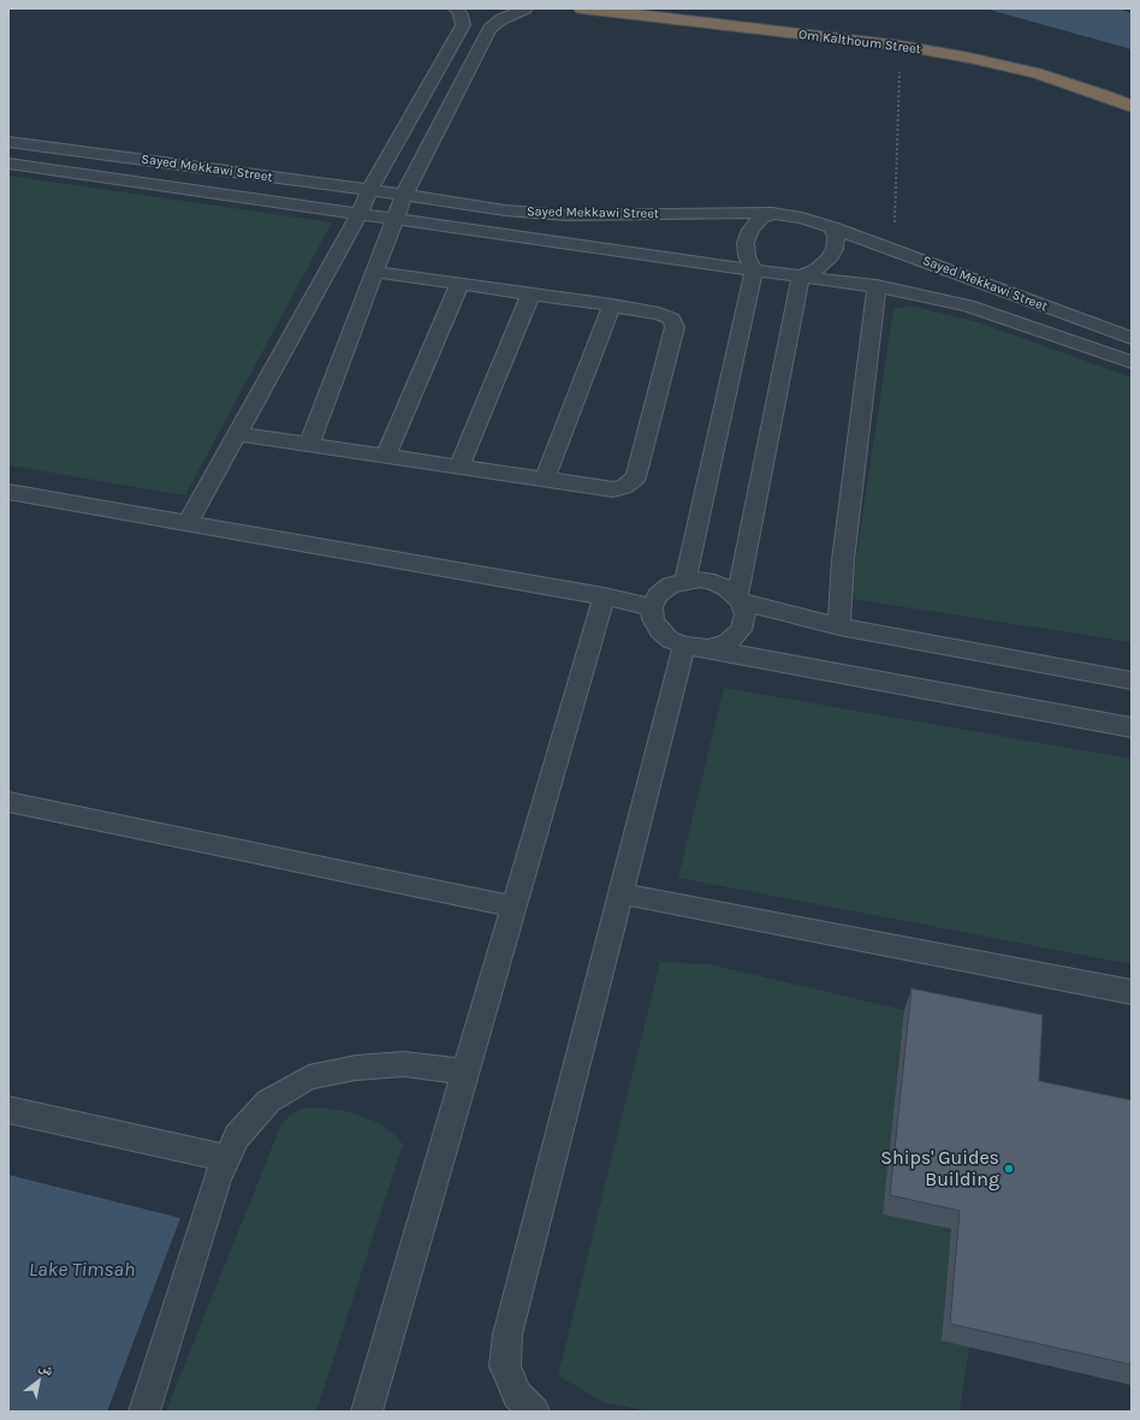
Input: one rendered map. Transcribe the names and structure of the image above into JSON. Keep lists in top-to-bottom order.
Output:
{
  "streets": {
    "highway": ["Om Kalthoum Street"],
    "lane": ["Sayed Mekkawi Street"]
  },
  "water": ["Lake Timsah"],
  "places": ["Ships' Guides Building"],
  "north": "top right"
}
